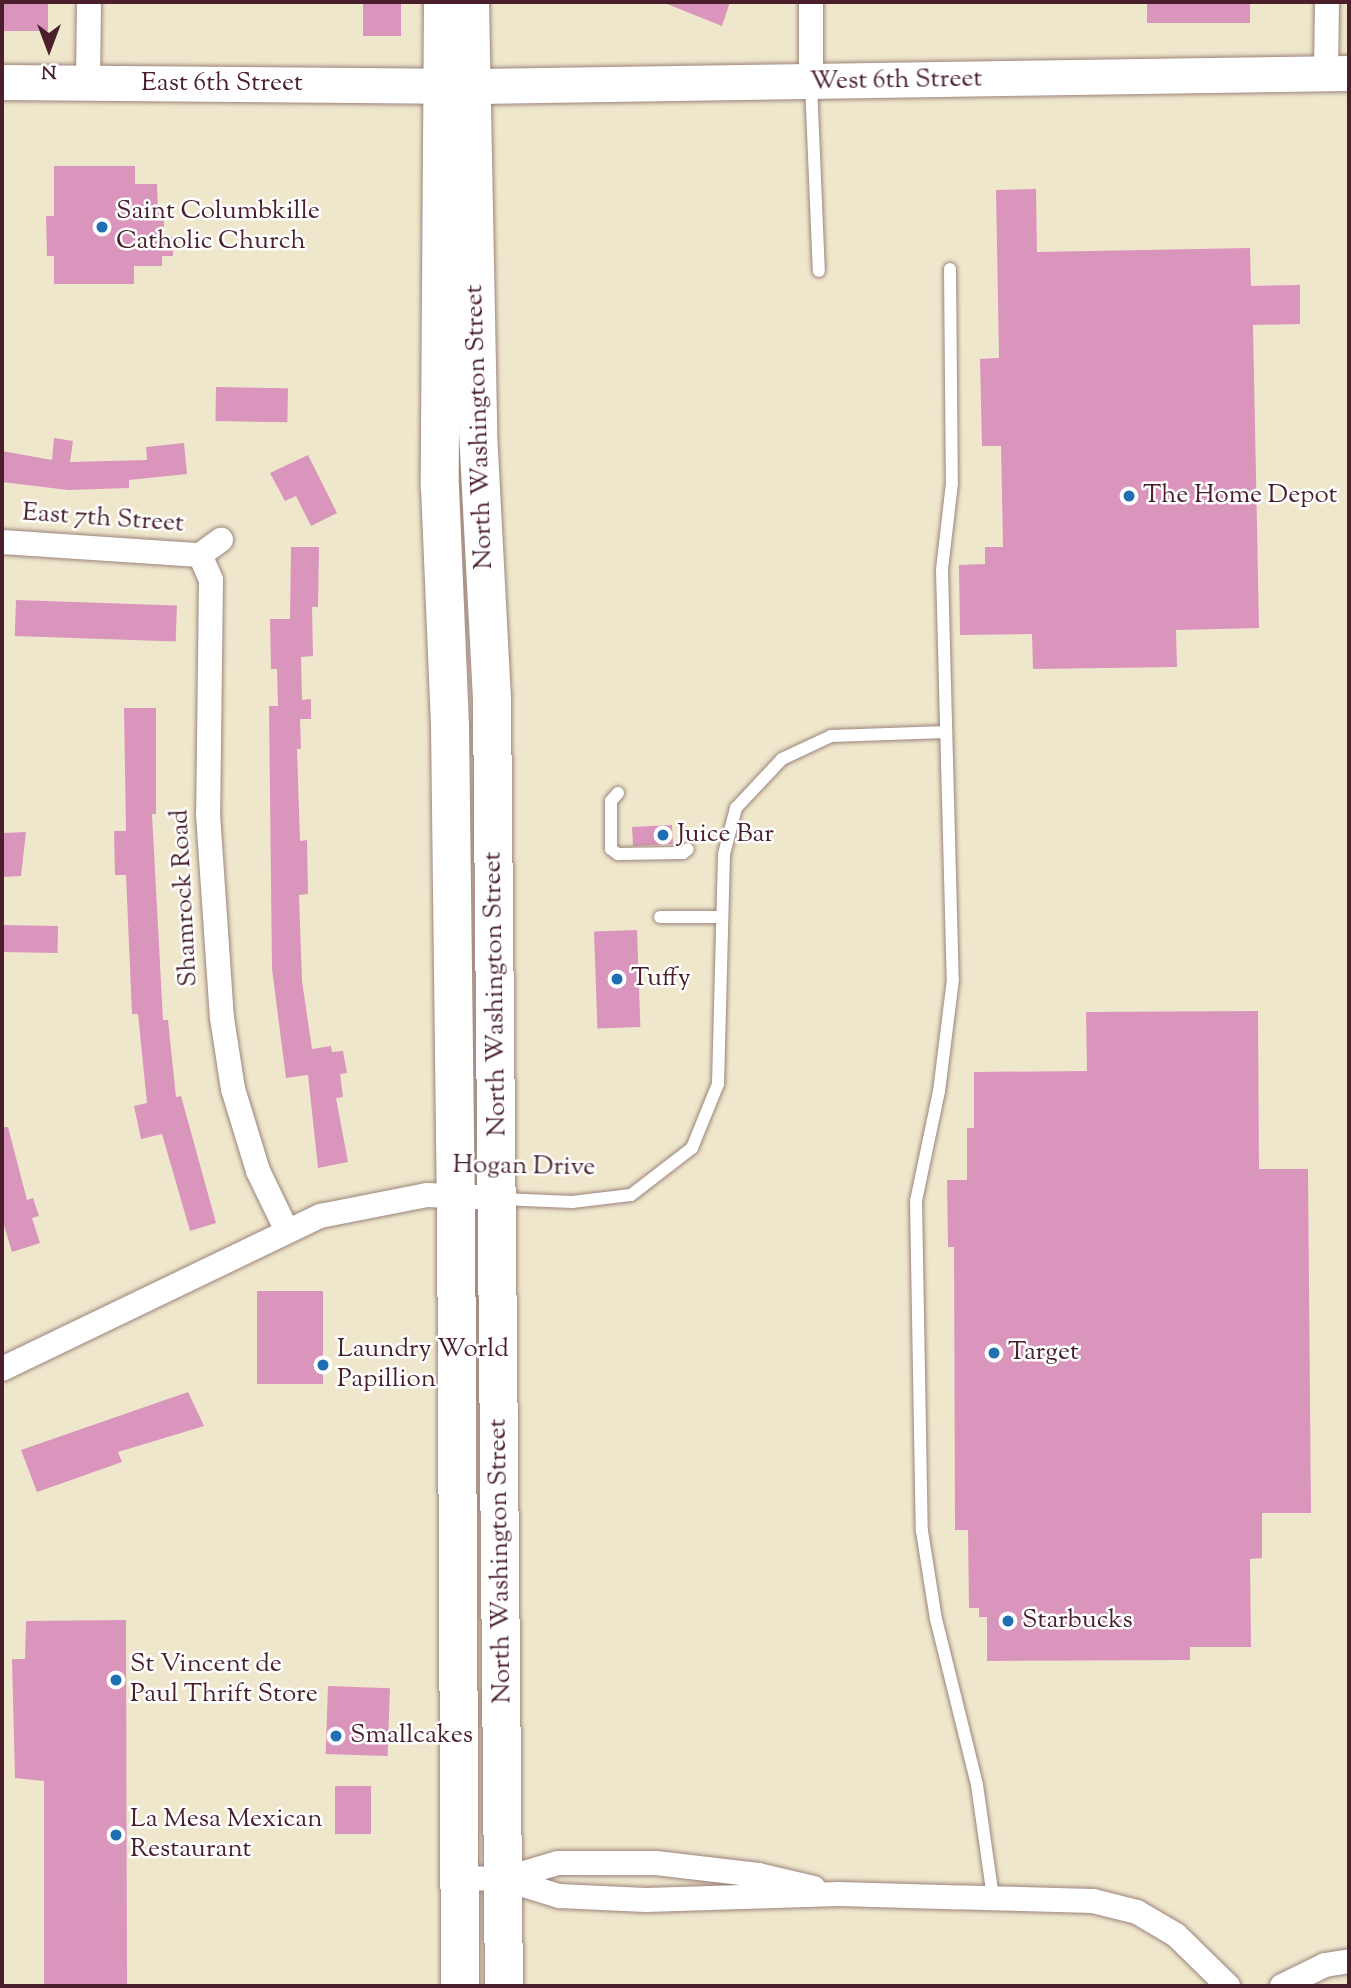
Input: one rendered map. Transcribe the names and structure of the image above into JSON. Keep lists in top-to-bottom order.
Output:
{
  "streets": {
    "main road": ["West 6th Street", "East 6th Street", "North Washington Street"],
    "street": ["East 7th Street", "Shamrock Road", "Hogan Drive"]
  },
  "crossings": [
    ["West 6th Street", "East 6th Street"],
    ["West 6th Street", "North Washington Street"],
    ["East 6th Street", "North Washington Street"],
    ["North Washington Street", "Hogan Drive"],
    ["East 7th Street", "Shamrock Road"],
    ["Shamrock Road", "Hogan Drive"]
  ],
  "places": [
    "Saint Columbkille Catholic Church",
    "The Home Depot",
    "Juice Bar",
    "Tuffy",
    "Target",
    "Laundry World Papillion",
    "Starbucks",
    "St Vincent de Paul Thrift Store",
    "Smallcakes",
    "La Mesa Mexican Restaurant"
  ],
  "north": "bottom"
}
